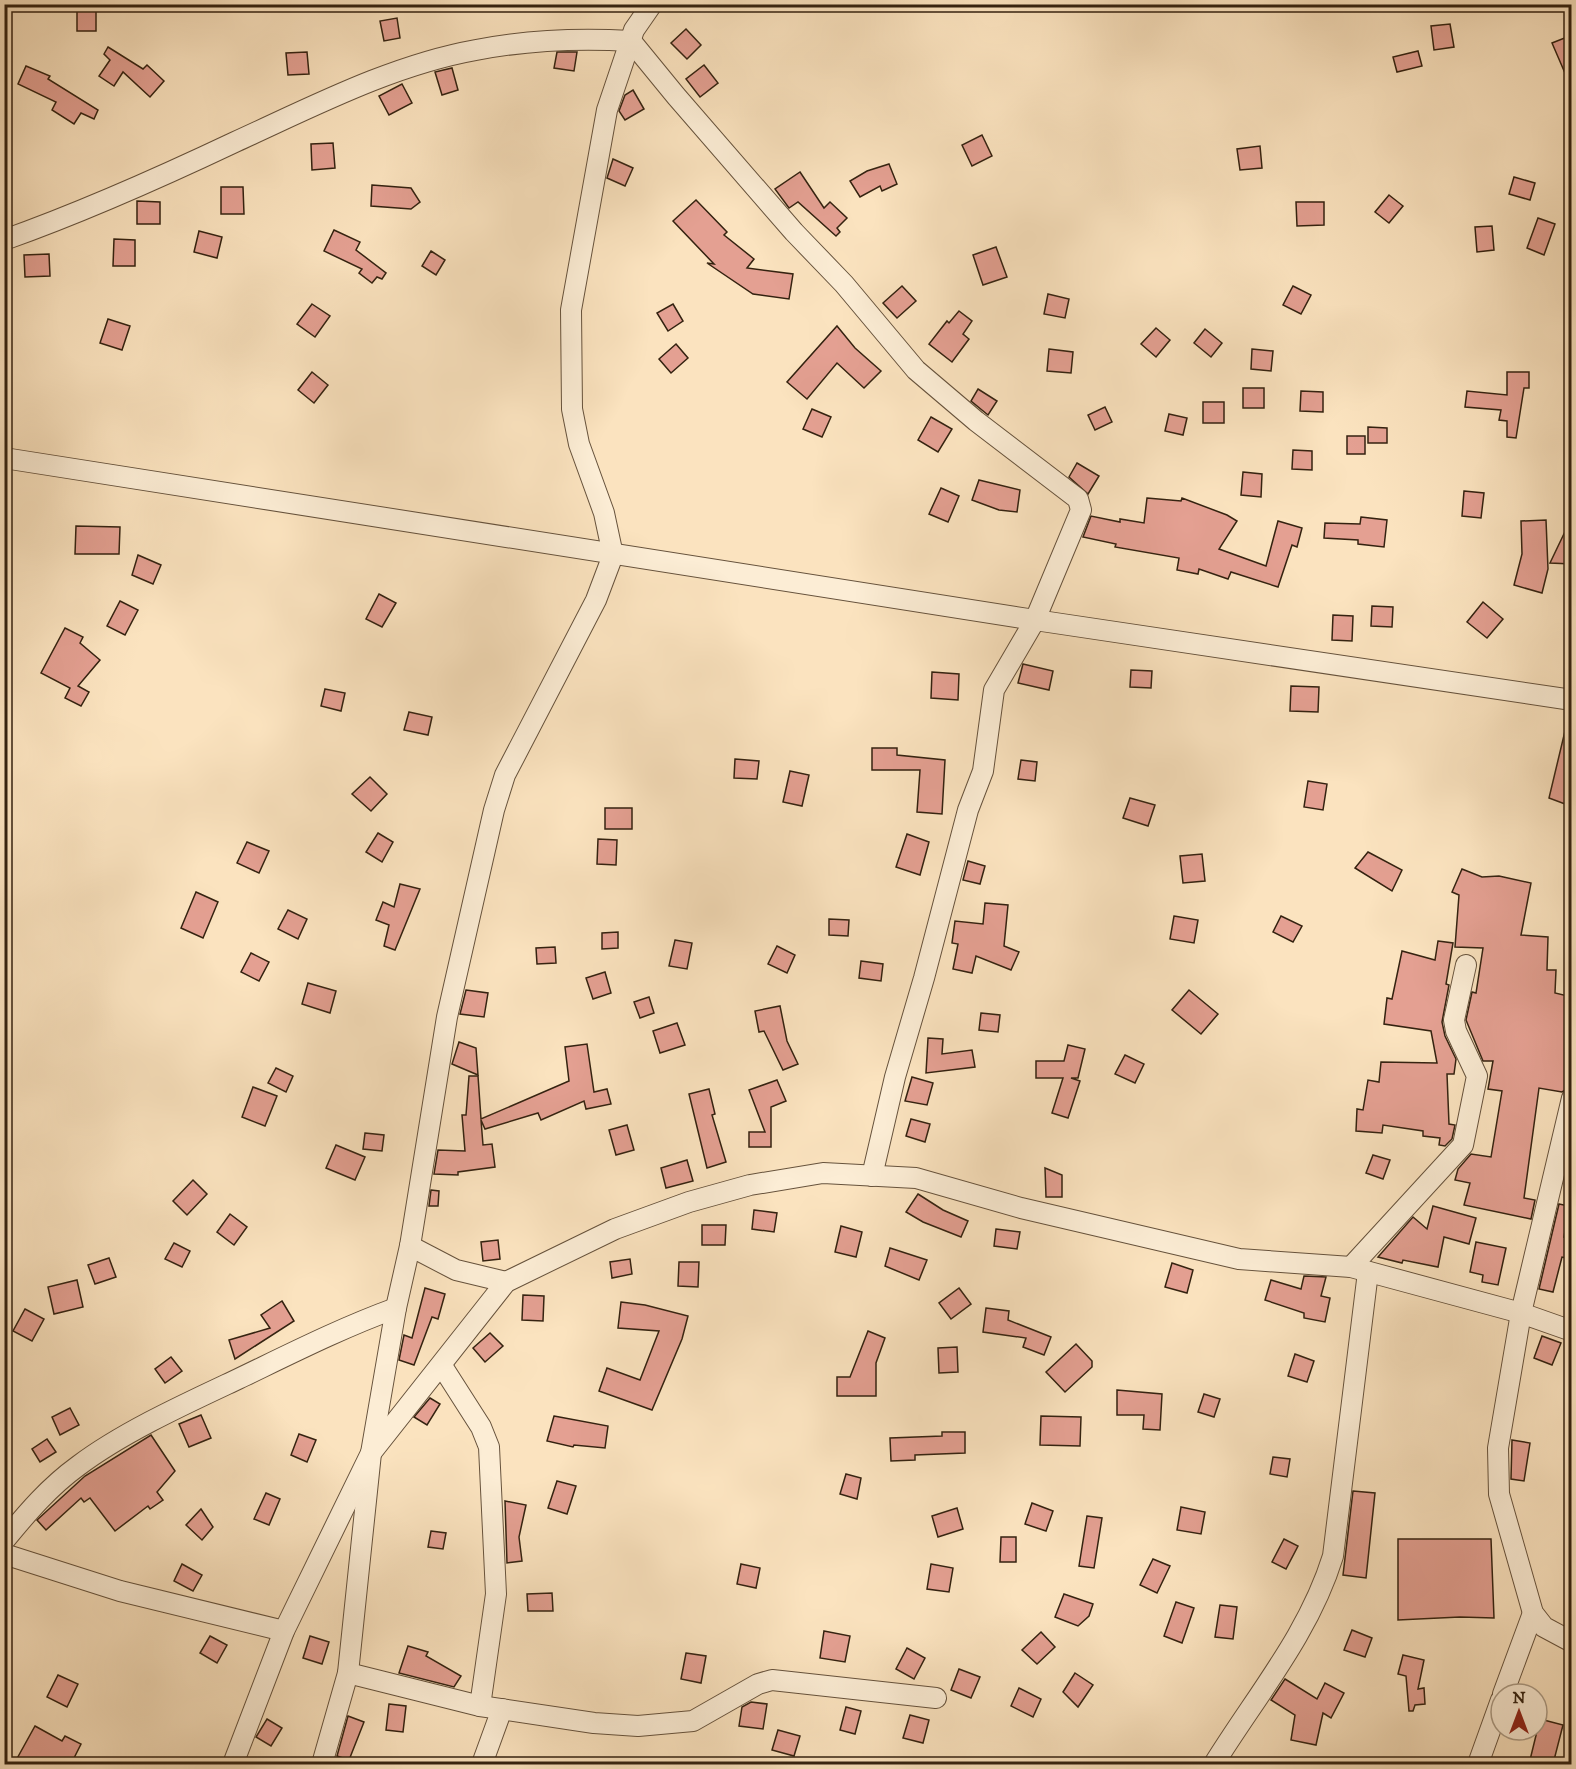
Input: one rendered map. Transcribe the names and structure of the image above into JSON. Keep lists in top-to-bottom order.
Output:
{
  "north": "top"
}
